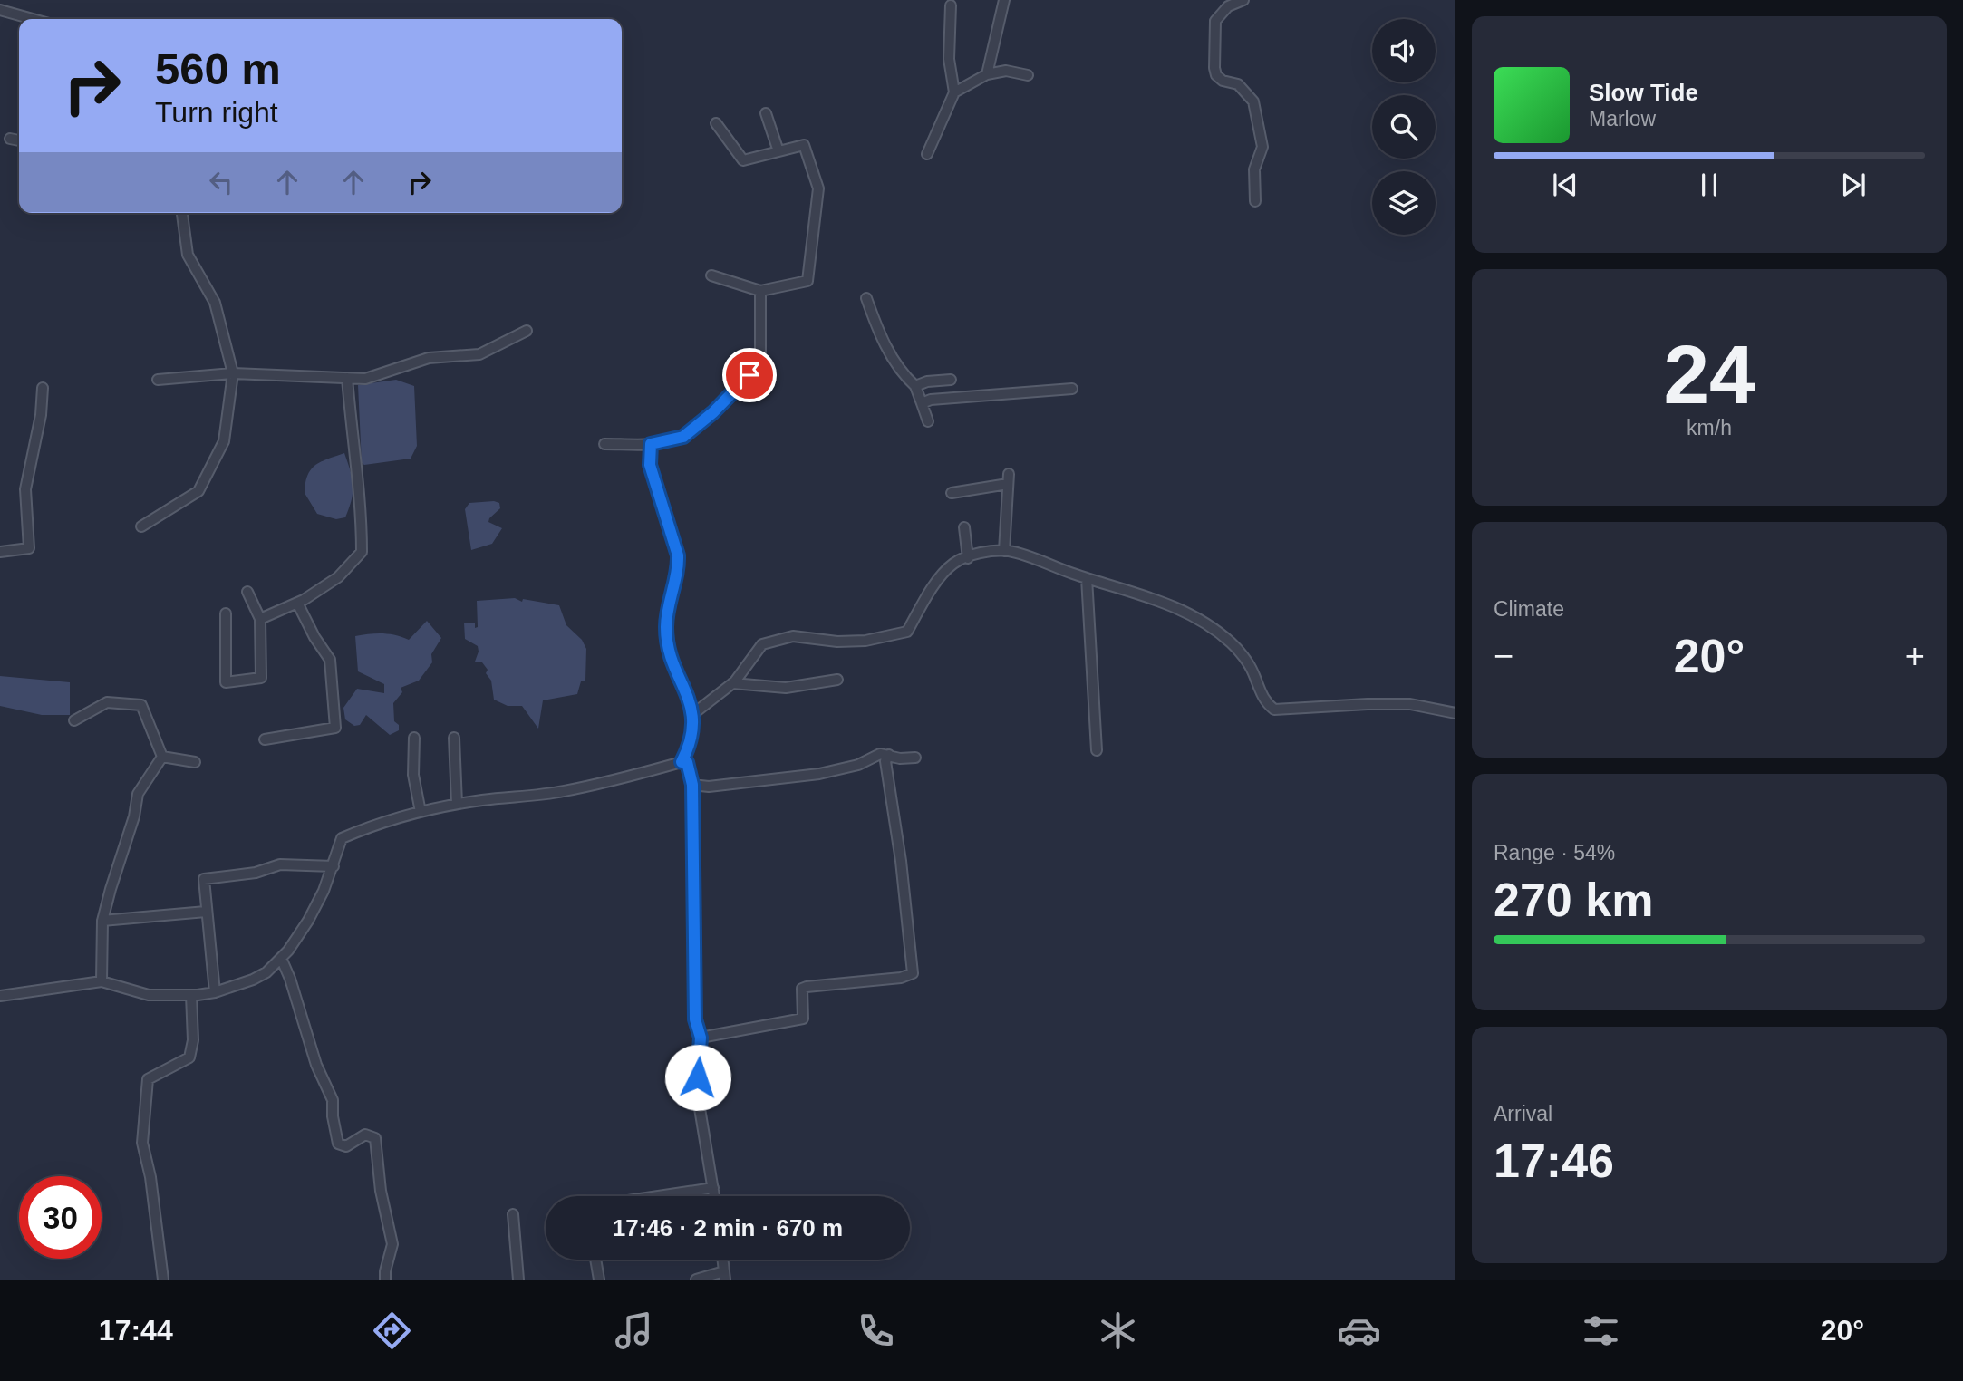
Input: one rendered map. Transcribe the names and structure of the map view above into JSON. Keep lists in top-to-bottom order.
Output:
{
  "page": {
    "turn": ["560 m", "Turn right"],
    "song": ["Slow Tide", "Marlow"],
    "tile": [
      ["24", "km/h"],
      "Climate",
      ["Range · 54%", "270 km"],
      ["Arrival", "17:46"]
    ],
    "heat": ["−", "20°", "+"],
    "limit": "30",
    "trip": "17:46 · 2 min · 670 m",
    "tabs": ["17:44", "20°"]
  }
}
